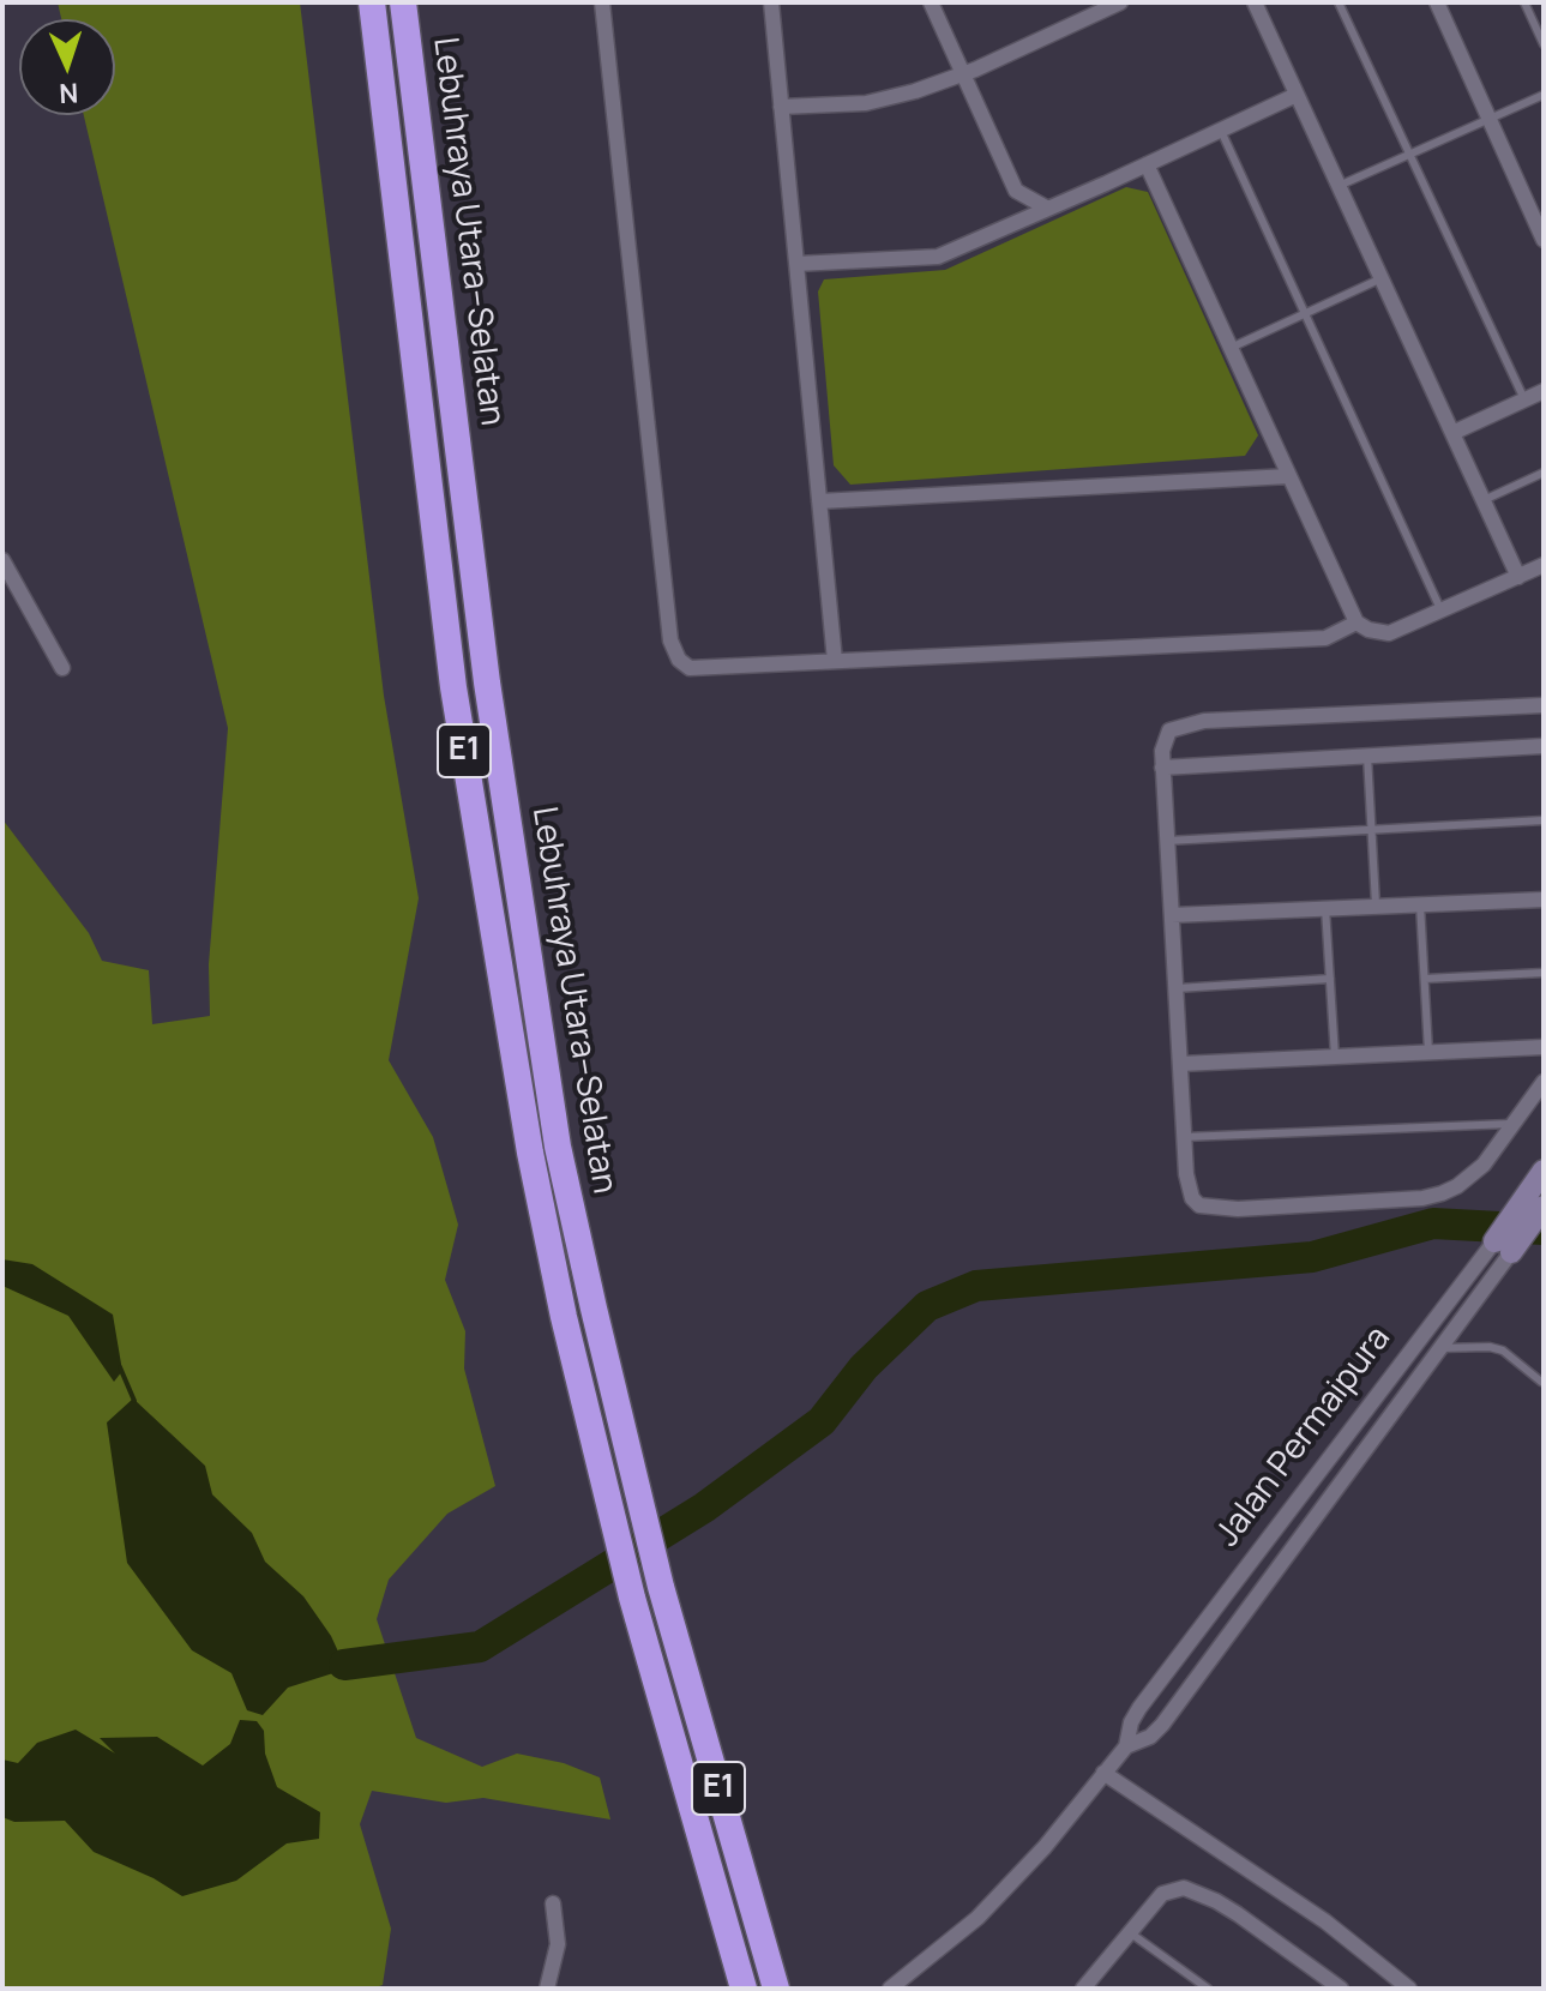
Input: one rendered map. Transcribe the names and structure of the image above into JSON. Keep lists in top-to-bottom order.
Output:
{
  "streets": {
    "highway": ["Lebuhraya Utara–Selatan", "E1"],
    "main road": ["Jalan Permaipura"]
  },
  "north": "bottom"
}
